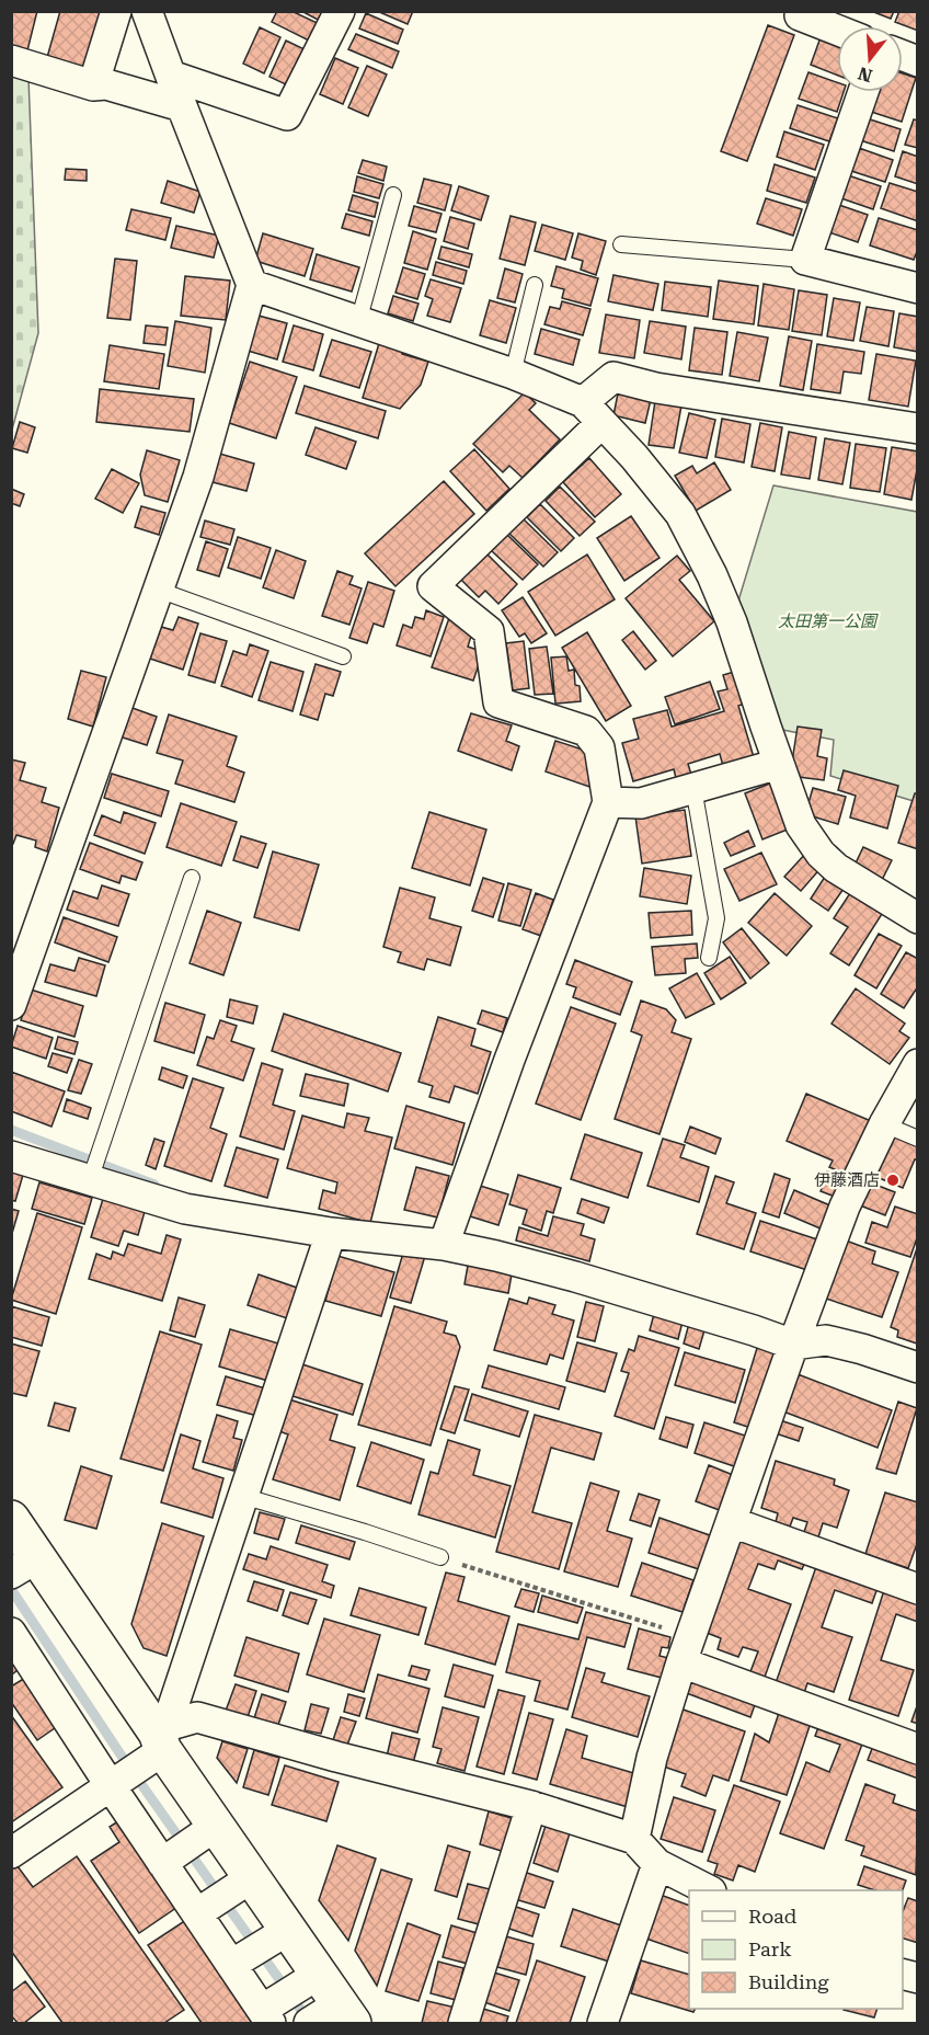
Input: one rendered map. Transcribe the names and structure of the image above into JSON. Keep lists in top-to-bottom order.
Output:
{
  "parks": ["太田第一公園"],
  "places": ["伊藤酒店"],
  "legend": ["Road", "Park", "Building"],
  "north": "bottom"
}
